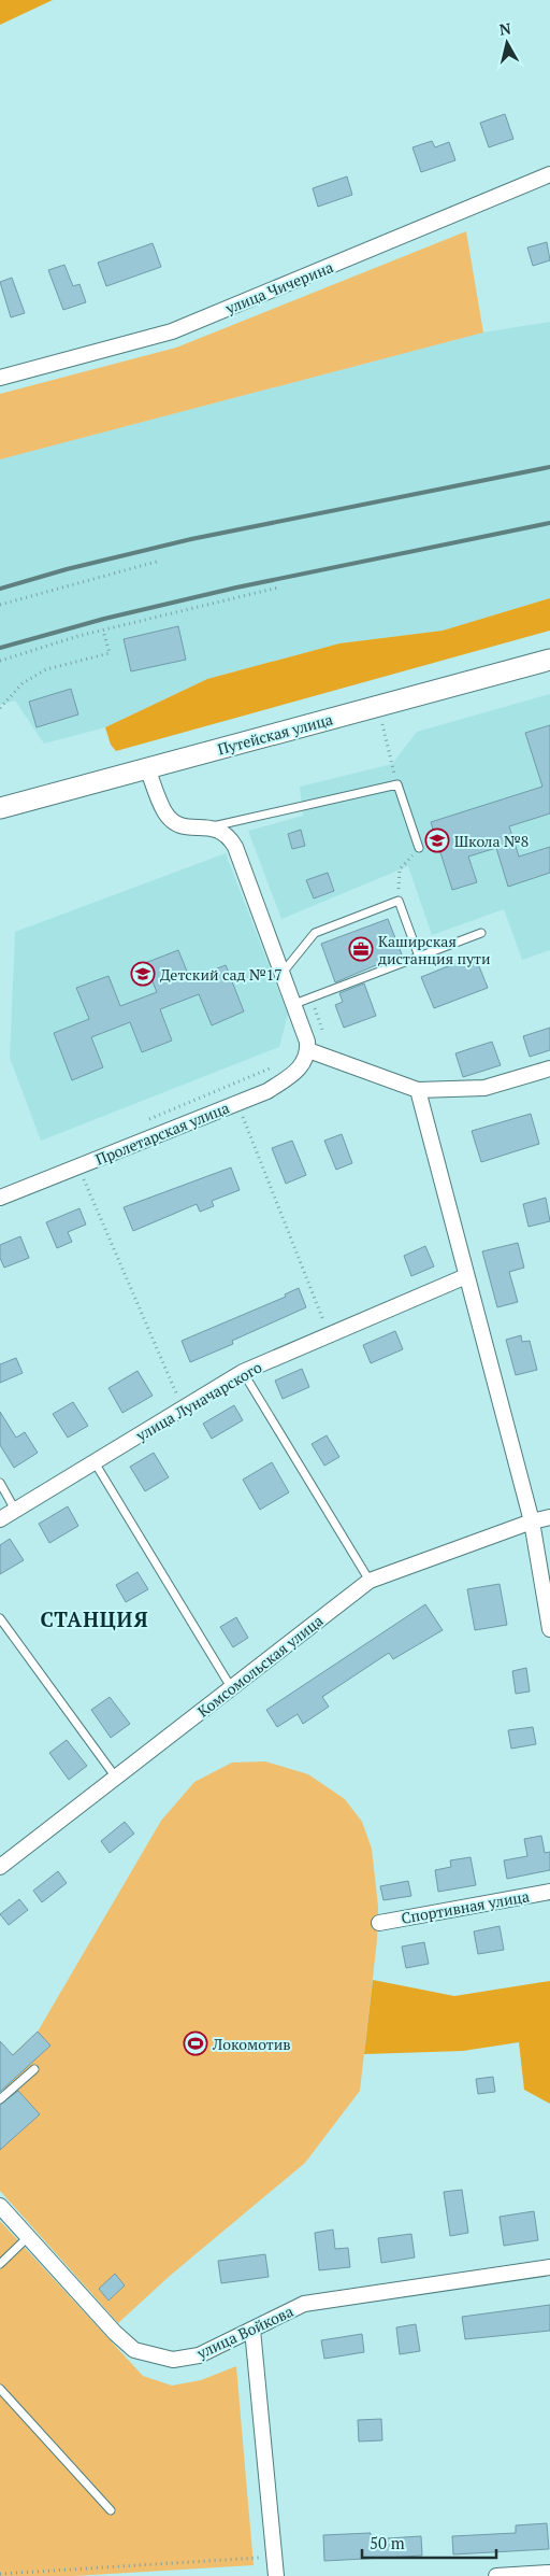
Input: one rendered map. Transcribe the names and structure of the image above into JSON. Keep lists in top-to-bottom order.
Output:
{
  "streets": {
    "main road": ["Путейская улица"],
    "street": [
      "улица Чичерина",
      "Пролетарская улица",
      "улица Луначарского",
      "Комсомольская улица",
      "Спортивная улица",
      "улица Войкова"
    ]
  },
  "districts": ["СТАНЦИЯ"],
  "places": {
    "school or university": ["Школа №8", "Детский сад №17"],
    "office": ["Каширская дистанция пути"],
    "sports": ["Локомотив"]
  },
  "scale_bar": "50 m",
  "north": "top"
}
